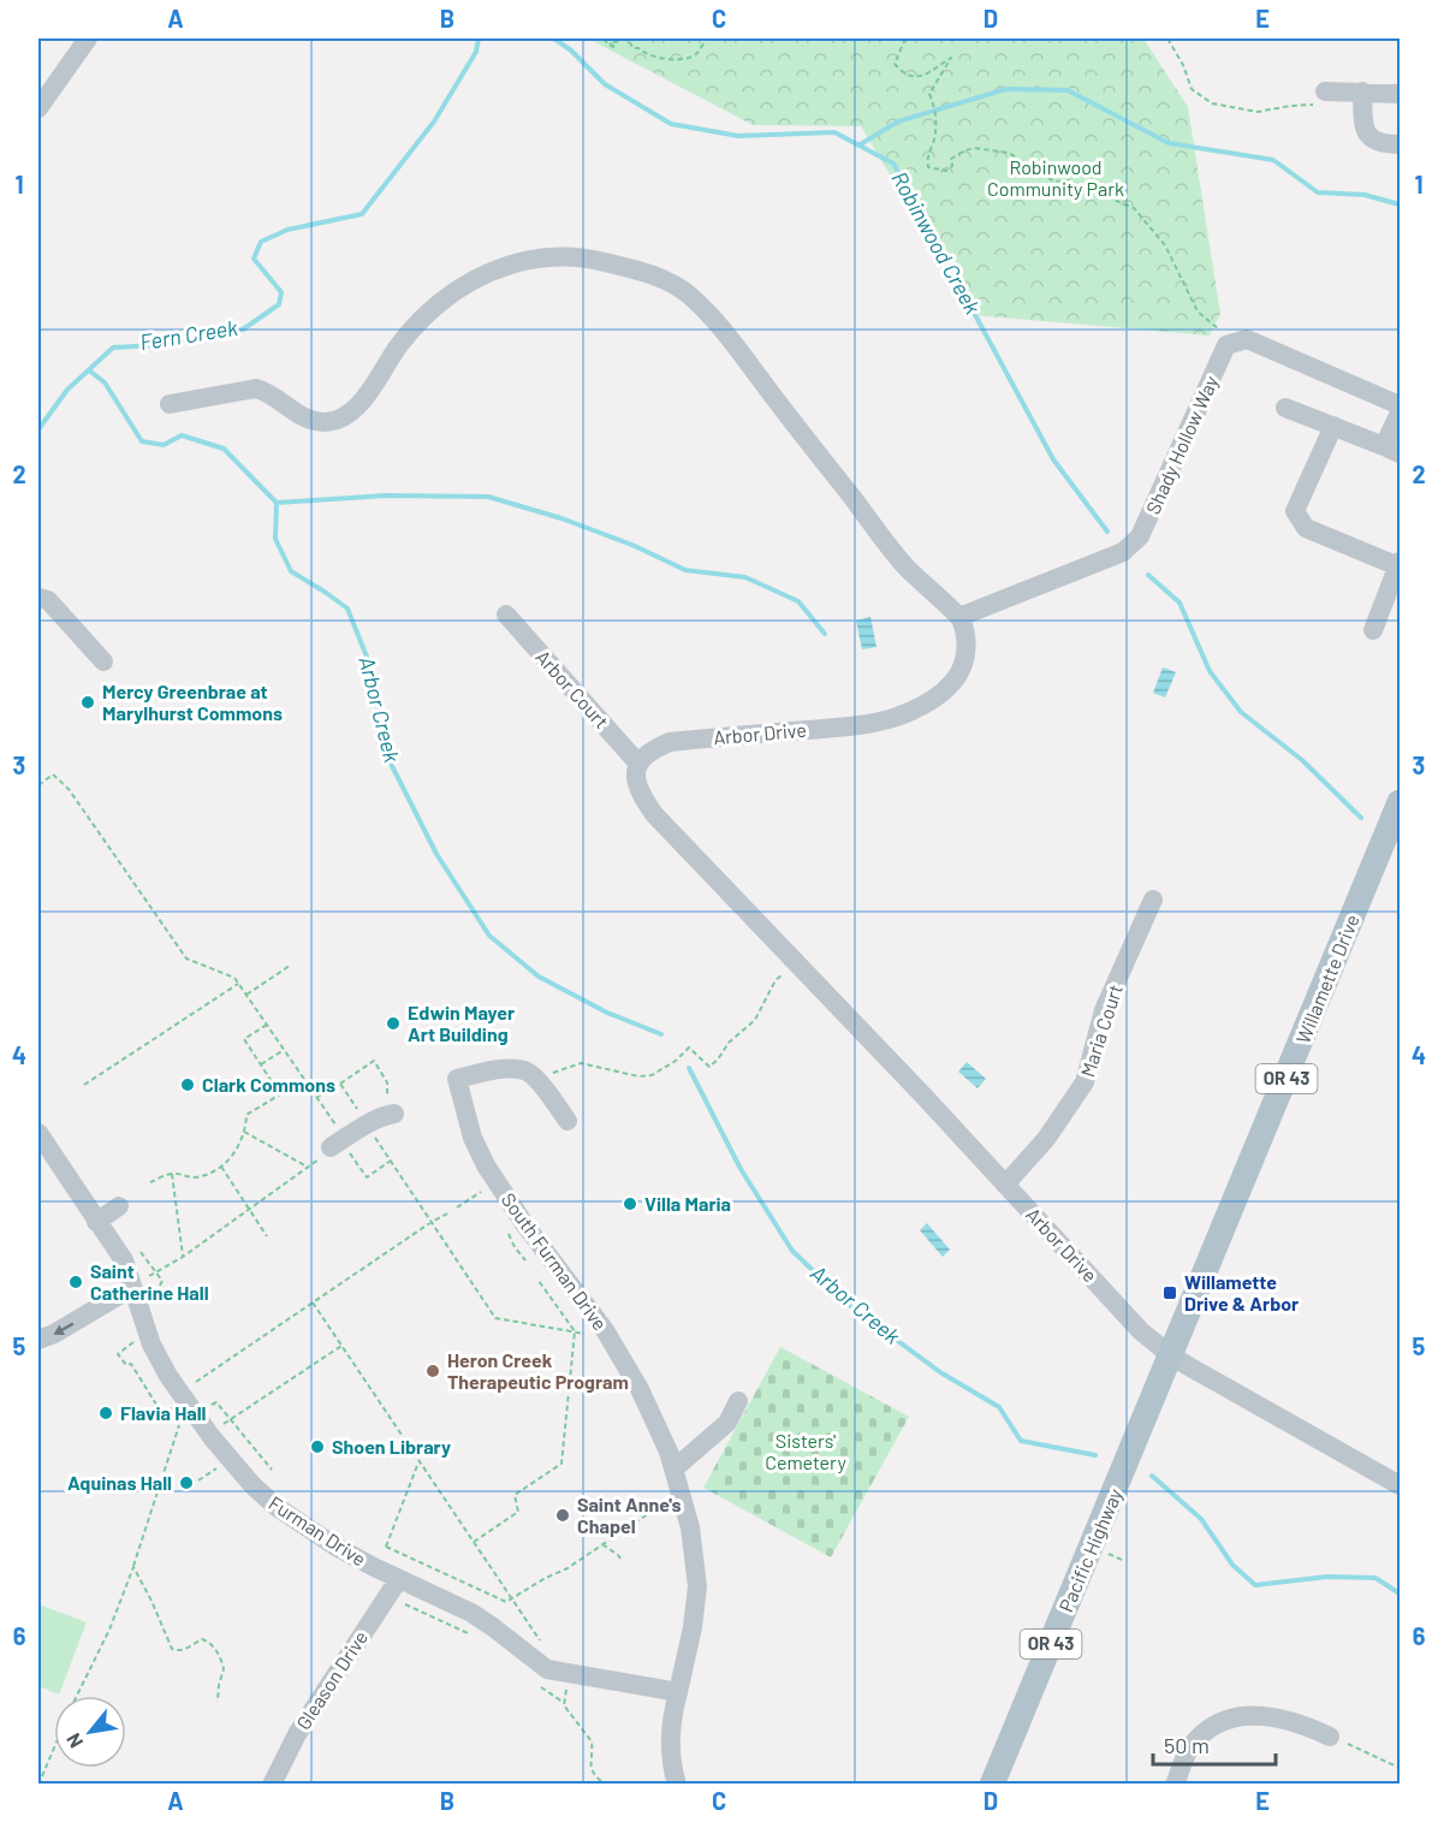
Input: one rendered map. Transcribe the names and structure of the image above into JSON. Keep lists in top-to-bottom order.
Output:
{
  "streets": {
    "main road": ["Willamette Drive", "OR 43", "Pacific Highway"],
    "street": [
      "Shady Hollow Way",
      "Arbor Court",
      "Arbor Drive",
      "Maria Court",
      "South Furman Drive",
      "Furman Drive",
      "Gleason Drive"
    ]
  },
  "crossings": [
    ["Shady Hollow Way", "Arbor Drive"],
    ["Arbor Court", "Arbor Drive"],
    ["Arbor Drive", "Willamette Drive"],
    ["Arbor Drive", "Maria Court"],
    ["Arbor Drive", "Pacific Highway"],
    ["Willamette Drive", "Pacific Highway"],
    ["South Furman Drive", "Furman Drive"],
    ["Furman Drive", "Gleason Drive"]
  ],
  "water": ["Robinwood Creek", "Fern Creek", "Arbor Creek"],
  "parks": ["Robinwood Community Park", "Sisters' Cemetery"],
  "places": {
    "other": [
      "Mercy Greenbrae at Marylhurst Commons",
      "Edwin Mayer Art Building",
      "Clark Commons",
      "Villa Maria",
      "Saint Catherine Hall",
      "Heron Creek Therapeutic Program",
      "Flavia Hall",
      "Shoen Library",
      "Aquinas Hall",
      "Saint Anne's Chapel"
    ],
    "transit": ["Willamette Drive & Arbor"]
  },
  "scale_bar": "50 m",
  "north": "bottom left",
  "grid": {
    "columns": [
      "A",
      "B",
      "C",
      "D",
      "E"
    ],
    "rows": [
      "1",
      "2",
      "3",
      "4",
      "5",
      "6"
    ]
  }
}
